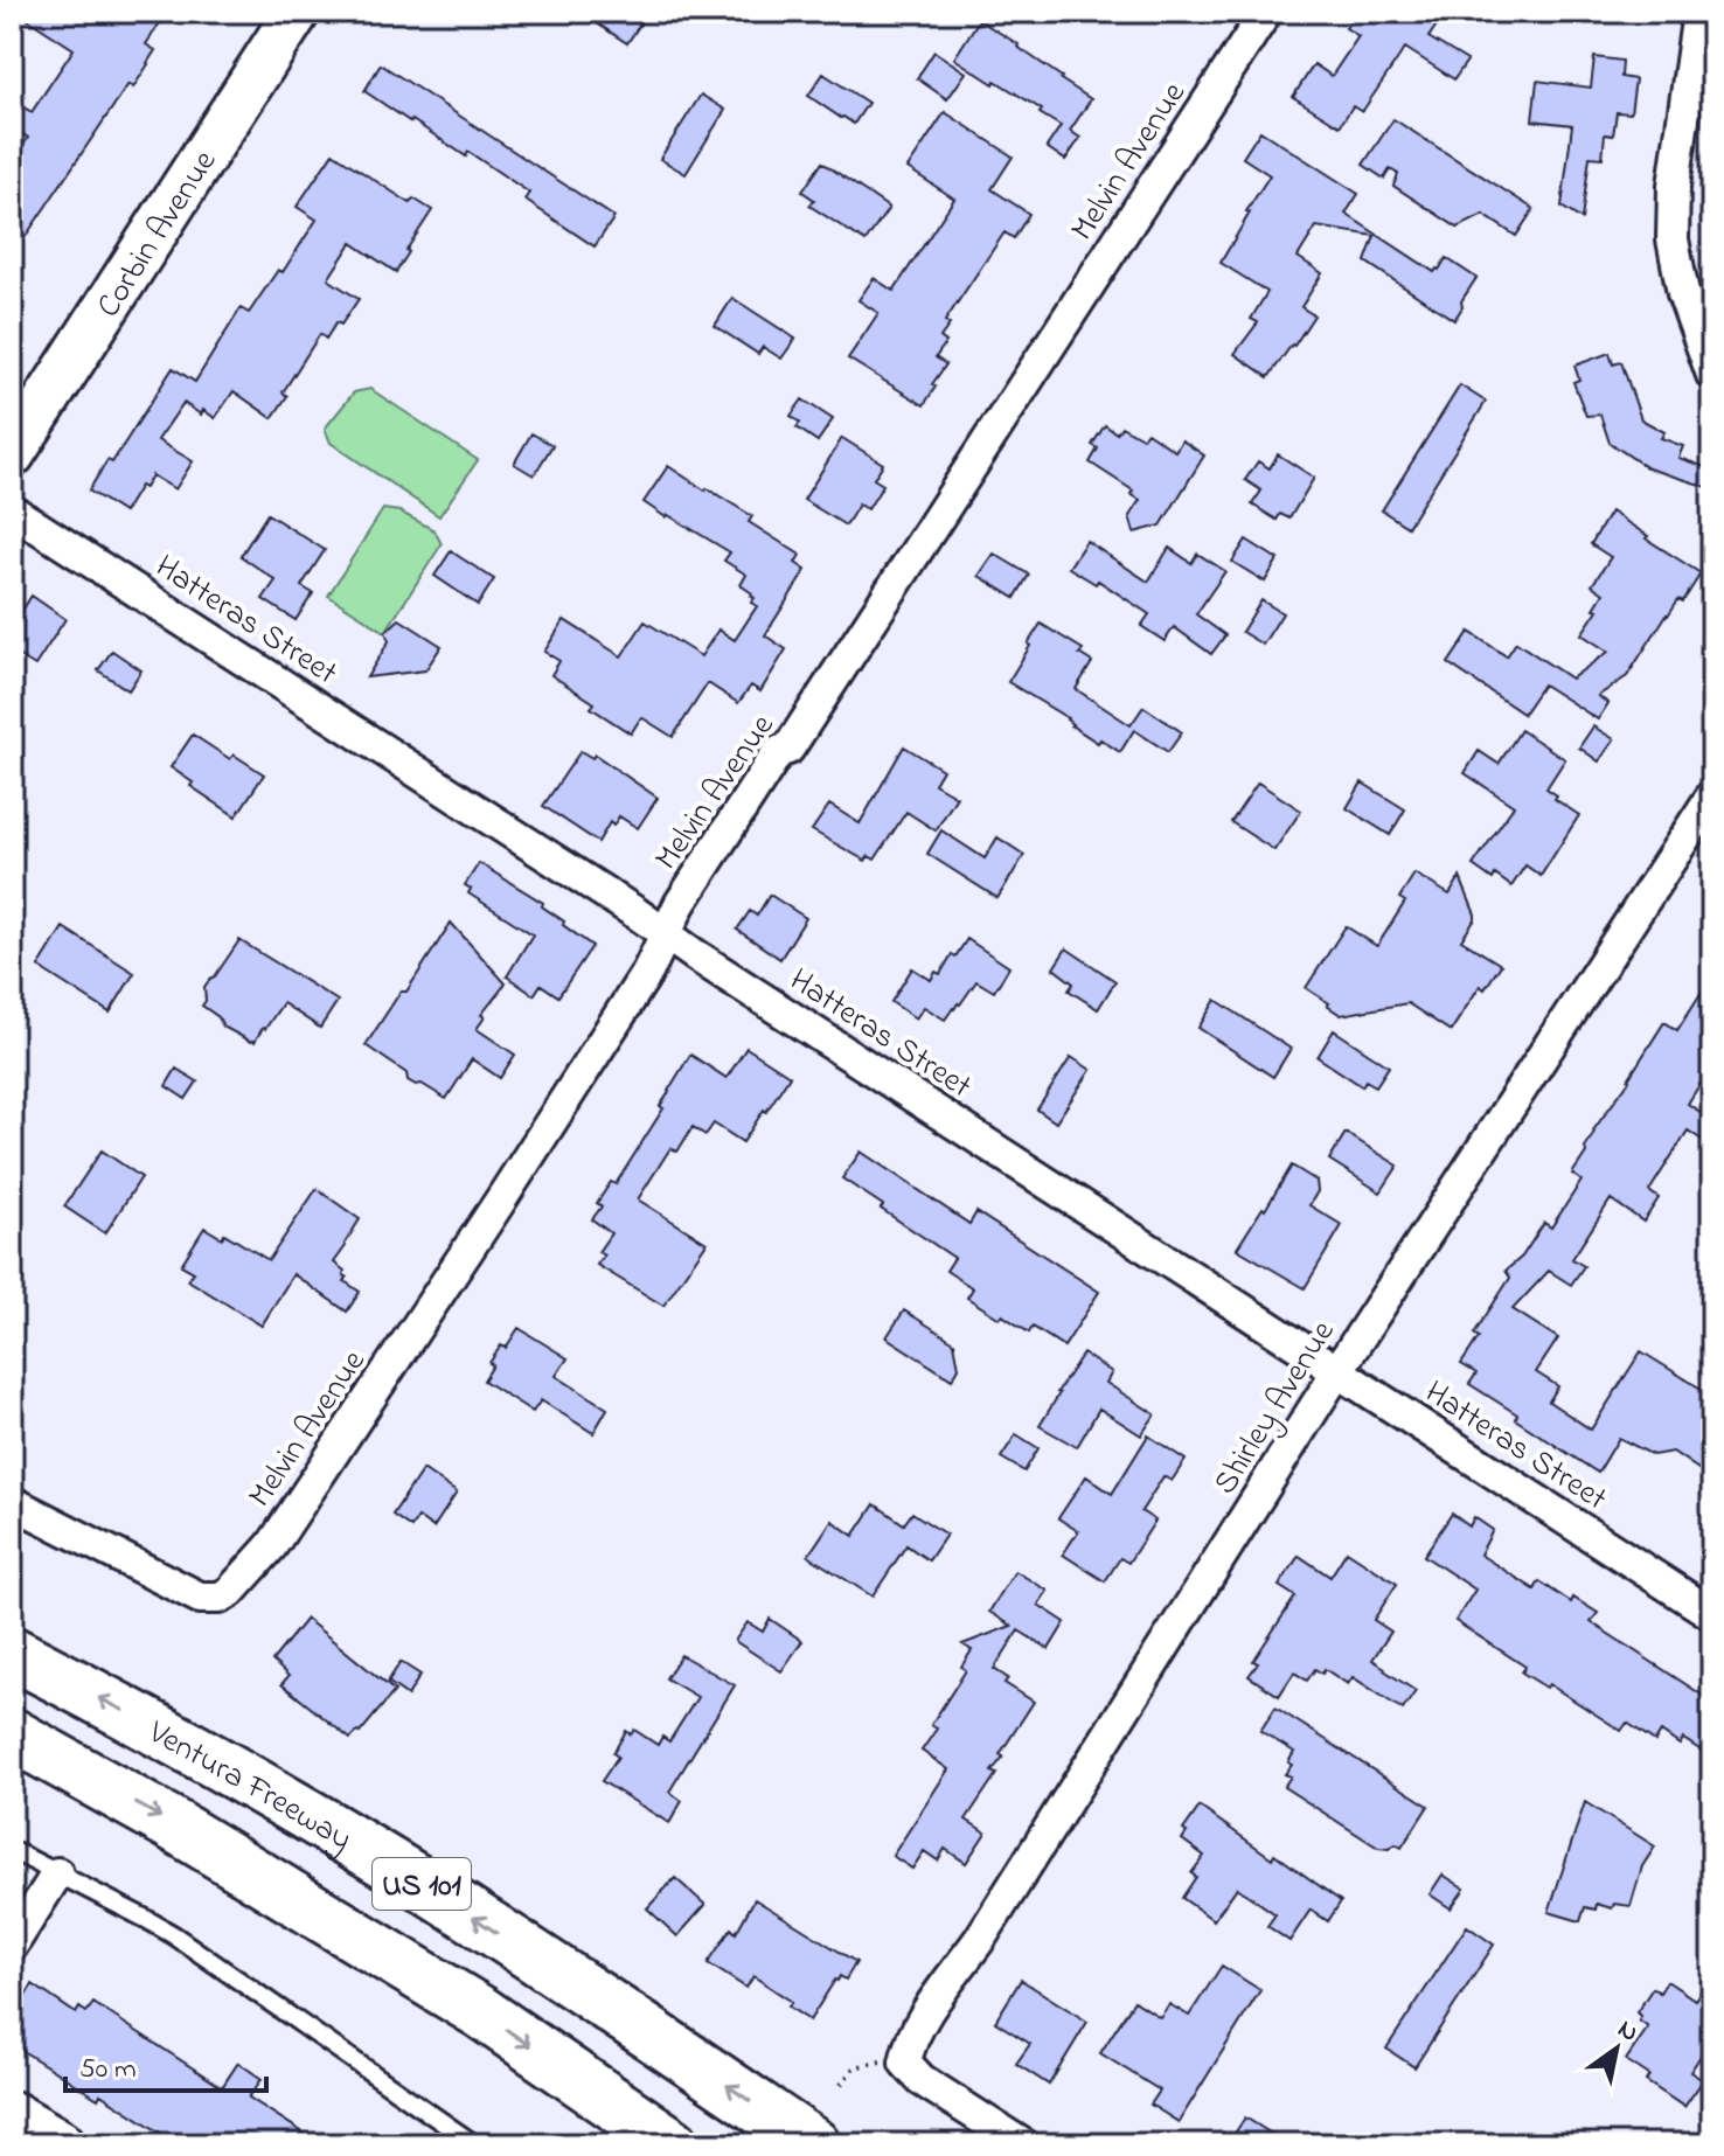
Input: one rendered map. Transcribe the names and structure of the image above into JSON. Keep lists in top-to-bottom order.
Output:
{
  "streets": {
    "highway": ["Ventura Freeway", "US 101"],
    "main road": ["Corbin Avenue"],
    "street": ["Melvin Avenue", "Hatteras Street", "Shirley Avenue"]
  },
  "crossings": [
    ["Melvin Avenue", "Hatteras Street"],
    ["Hatteras Street", "Shirley Avenue"]
  ],
  "scale_bar": "50 m",
  "north": "top right"
}
